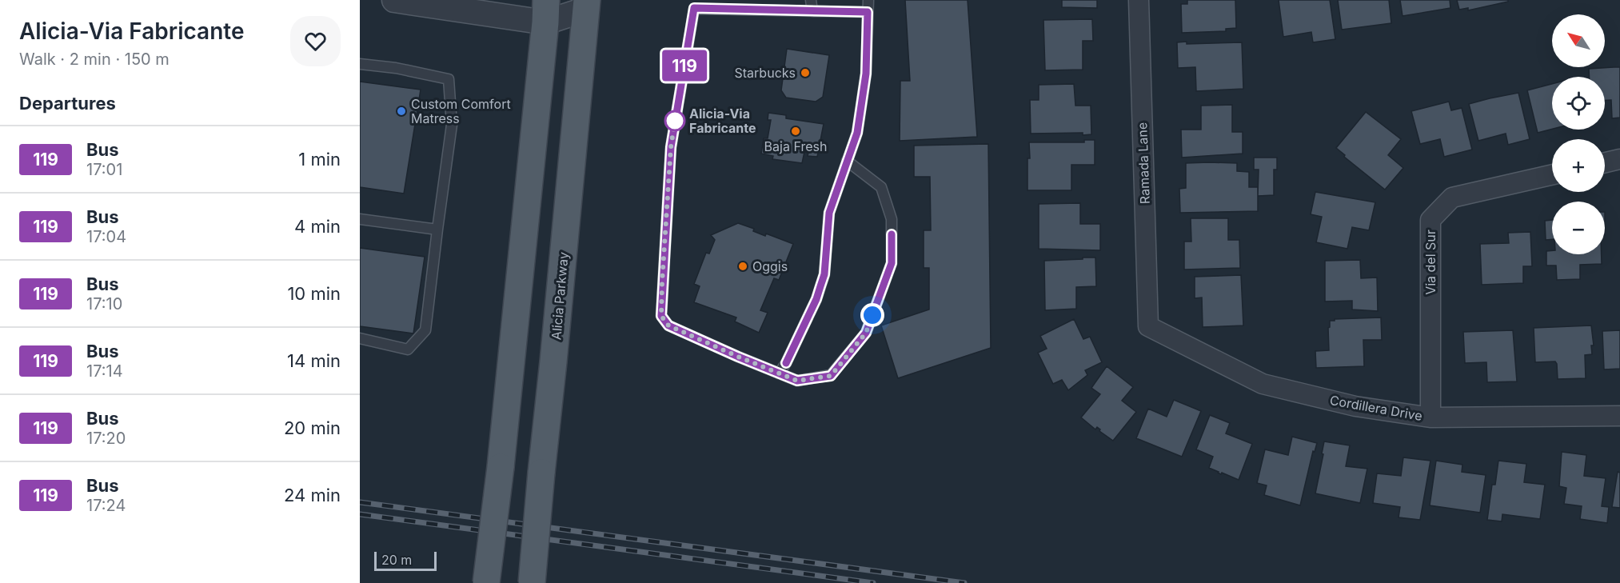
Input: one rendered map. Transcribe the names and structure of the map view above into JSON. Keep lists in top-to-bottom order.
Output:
{
  "streets": {
    "main road": ["Alicia Parkway"],
    "street": ["Ramada Lane", "Via del Sur", "Cordillera Drive"]
  },
  "crossings": [
    ["Ramada Lane", "Cordillera Drive"],
    ["Via del Sur", "Cordillera Drive"]
  ],
  "places": [
    "Starbucks",
    "Custom Comfort Matress",
    "Alicia-Via Fabricante",
    "Baja Fresh",
    "Oggis"
  ],
  "lines": ["bus line 119"],
  "scale_bar": "20 m",
  "north": "top left",
  "page": {
    "heading": [
      ["Alicia-Via Fabricante", "Walk · 2 min · 150 m"],
      "Departures"
    ],
    "on_map": "119",
    "map_buttons": ["+", "−"],
    "list": [
      {
        "mark": "119",
        "name": "Bus",
        "note": "17:01",
        "value": "1 min"
      },
      {
        "mark": "119",
        "name": "Bus",
        "note": "17:04",
        "value": "4 min"
      },
      {
        "mark": "119",
        "name": "Bus",
        "note": "17:10",
        "value": "10 min"
      },
      {
        "mark": "119",
        "name": "Bus",
        "note": "17:14",
        "value": "14 min"
      },
      {
        "mark": "119",
        "name": "Bus",
        "note": "17:20",
        "value": "20 min"
      },
      {
        "mark": "119",
        "name": "Bus",
        "note": "17:24",
        "value": "24 min"
      }
    ],
    "scale": "20 m"
  }
}
